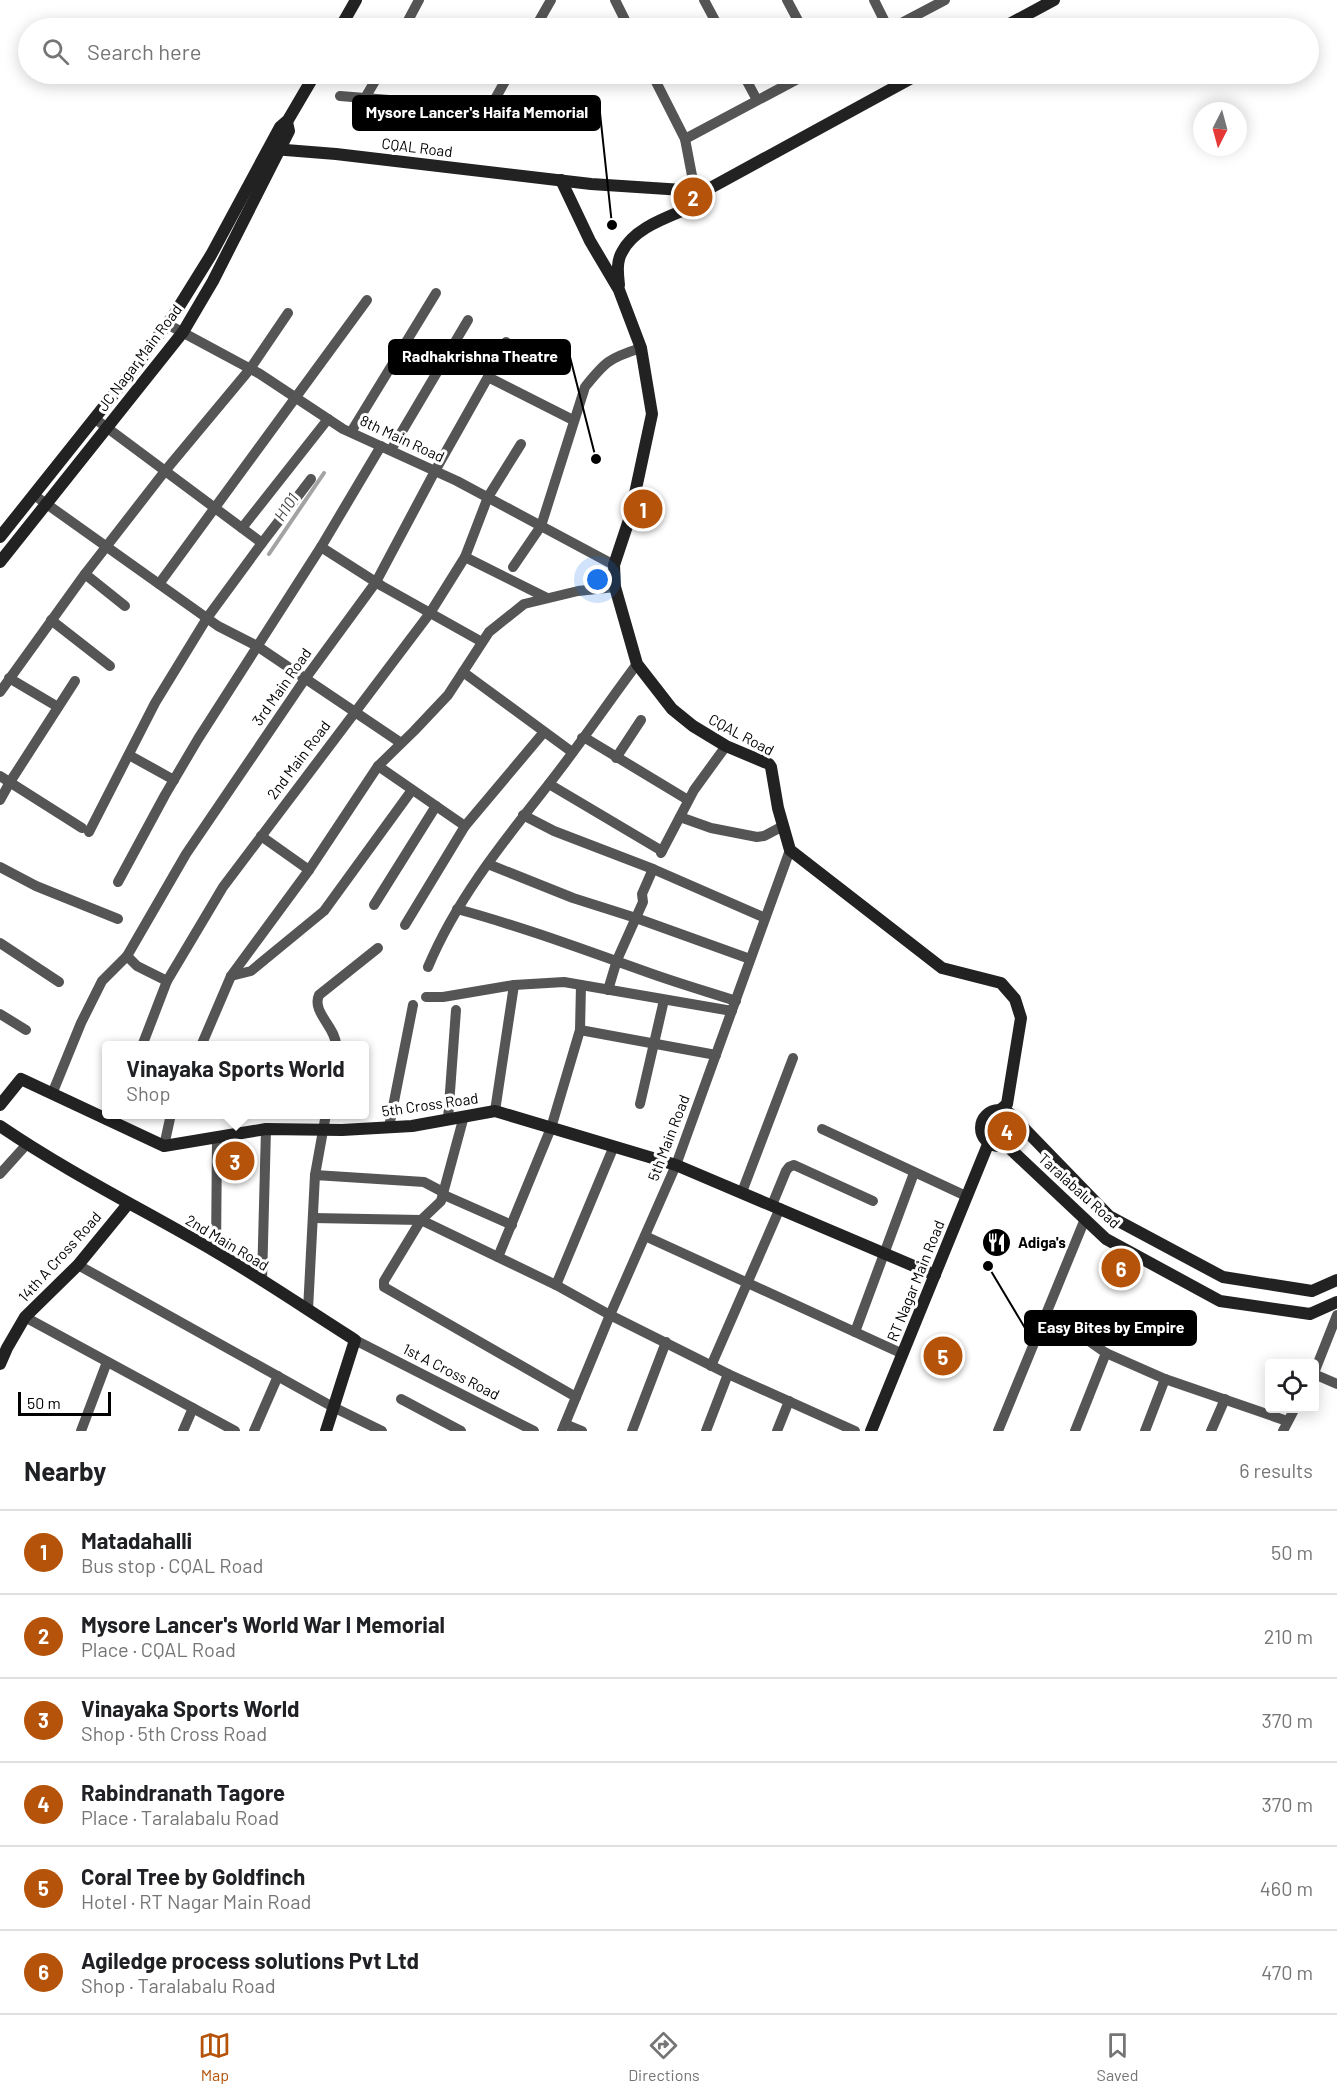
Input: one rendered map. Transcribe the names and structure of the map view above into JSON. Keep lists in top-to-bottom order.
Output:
{
  "streets": {
    "main road": [
      "CQAL Road",
      "JC Nagar Main Road",
      "2nd Main Road",
      "5th Cross Road",
      "Taralabalu Road",
      "14th A Cross Road",
      "RT Nagar Main Road"
    ],
    "street": [
      "8th Main Road",
      "3rd Main Road",
      "5th Main Road",
      "1st A Cross Road"
    ]
  },
  "crossings": [
    ["CQAL Road", "JC Nagar Main Road"],
    ["CQAL Road", "8th Main Road"],
    ["CQAL Road", "5th Main Road"],
    ["JC Nagar Main Road", "8th Main Road"],
    ["8th Main Road", "3rd Main Road"],
    ["8th Main Road", "2nd Main Road"],
    ["2nd Main Road", "14th A Cross Road"],
    ["2nd Main Road", "1st A Cross Road"],
    ["5th Cross Road", "5th Main Road"],
    ["5th Cross Road", "RT Nagar Main Road"],
    ["Taralabalu Road", "RT Nagar Main Road"]
  ],
  "water": ["H101"],
  "places": {
    "other": ["Mysore Lancer's Haifa Memorial", "Radhakrishna Theatre", "Easy Bites by Empire"],
    "restaurant": ["Adiga's"]
  },
  "scale_bar": "50 m",
  "north": "bottom",
  "page": {
    "search": "Search here",
    "pins": [
      "2",
      "1",
      "4",
      "3",
      "6",
      "5"
    ],
    "popup": ["Vinayaka Sports World", "Shop"],
    "scale": "50 m",
    "heading": ["Nearby", "6 results"],
    "list": [
      {
        "mark": "1",
        "name": "Matadahalli",
        "note": "Bus stop · CQAL Road",
        "value": "50 m"
      },
      {
        "mark": "2",
        "name": "Mysore Lancer's World War I Memorial",
        "note": "Place · CQAL Road",
        "value": "210 m"
      },
      {
        "mark": "3",
        "name": "Vinayaka Sports World",
        "note": "Shop · 5th Cross Road",
        "value": "370 m"
      },
      {
        "mark": "4",
        "name": "Rabindranath Tagore",
        "note": "Place · Taralabalu Road",
        "value": "370 m"
      },
      {
        "mark": "5",
        "name": "Coral Tree by Goldfinch",
        "note": "Hotel · RT Nagar Main Road",
        "value": "460 m"
      },
      {
        "mark": "6",
        "name": "Agiledge process solutions Pvt Ltd",
        "note": "Shop · Taralabalu Road",
        "value": "470 m"
      }
    ],
    "nav": ["Map", "Directions", "Saved"]
  }
}
